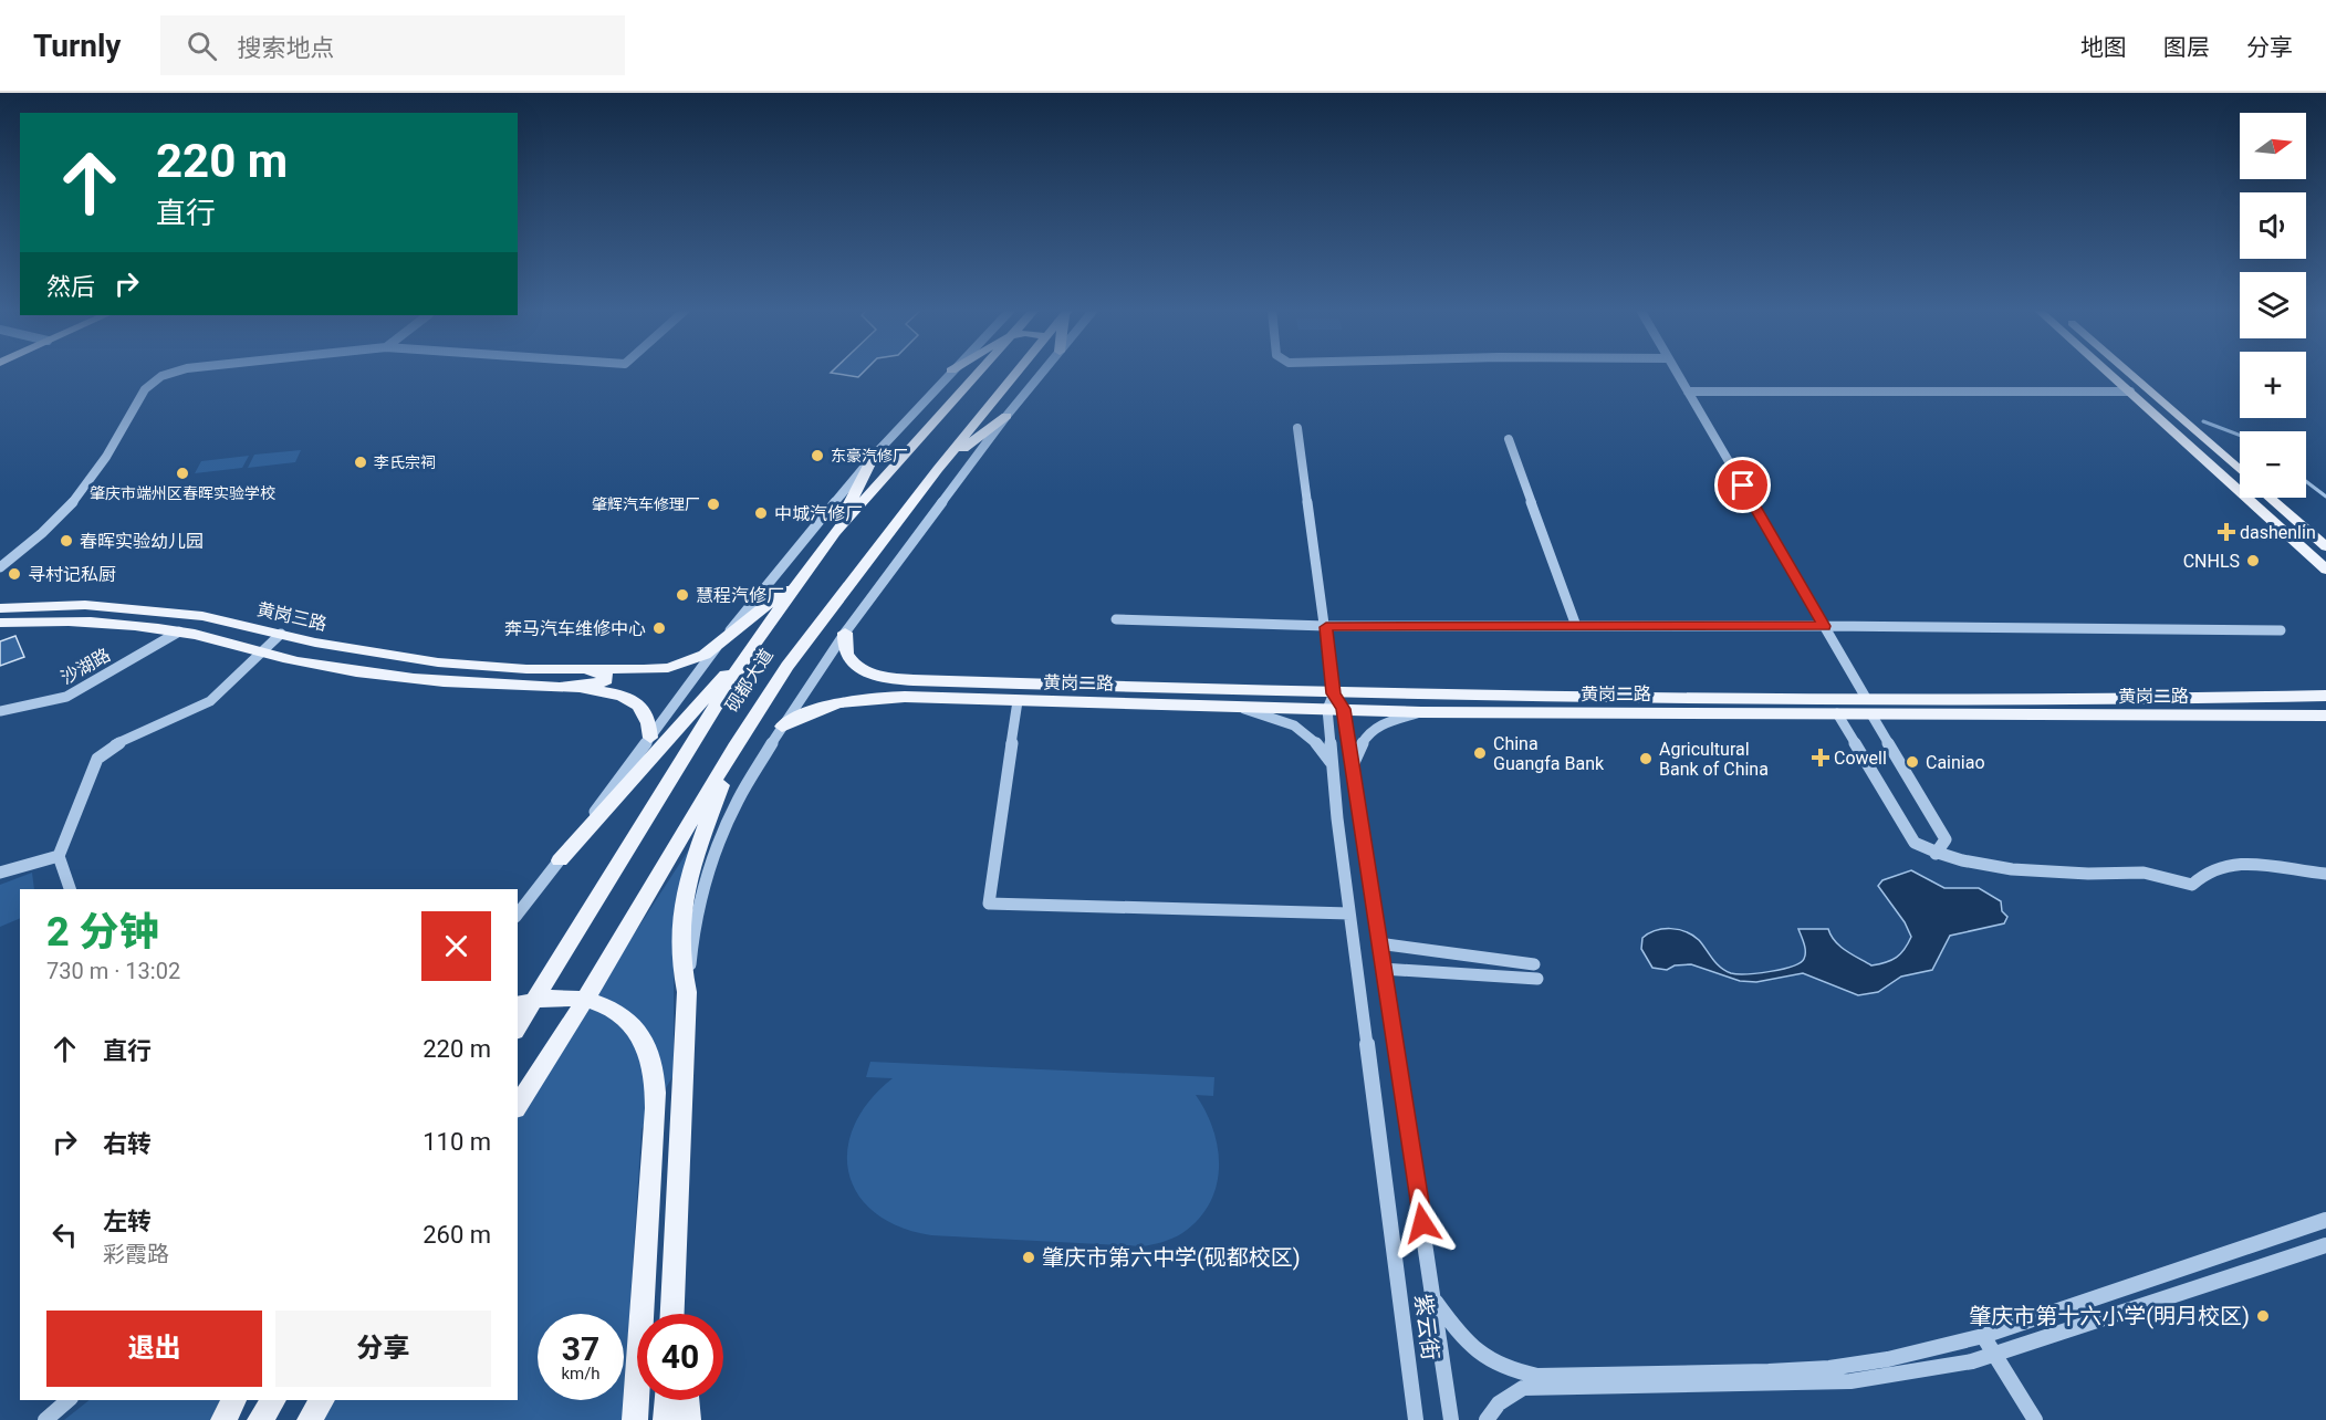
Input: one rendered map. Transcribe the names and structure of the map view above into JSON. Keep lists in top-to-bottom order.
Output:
{
  "streets": {
    "main road": ["黄岗三路", "砚都大道", "黄岗二路"],
    "street": ["沙湖路", "紫云街"]
  },
  "crossings": [
    ["黄岗二路", "紫云街"]
  ],
  "places": {
    "other": [
      "东豪汽修厂",
      "李氏宗祠",
      "肇庆市端州区春晖实验学校",
      "肇辉汽车修理厂",
      "中城汽修厂",
      "春晖实验幼儿园",
      "CNHLS",
      "寻村记私厨",
      "慧程汽修厂",
      "奔马汽车维修中心",
      "China Guangfa Bank",
      "Agricultural Bank of China",
      "Cainiao",
      "肇庆市第六中学(砚都校区)",
      "肇庆市第十六小学(明月校区)"
    ],
    "health": ["dashenlin", "Cowell"]
  },
  "north": "right",
  "page": {
    "header": "Turnly",
    "search": "搜索地点",
    "nav": ["地图", "图层", "分享"],
    "map_buttons": ["+", "−"],
    "turn": ["220 m", "直行"],
    "then": "然后",
    "heading": ["2 分钟", "730 m · 13:02"],
    "list": [
      {
        "name": "直行",
        "value": "220 m"
      },
      {
        "name": "右转",
        "value": "110 m"
      },
      {
        "name": "左转",
        "note": "彩霞路",
        "value": "260 m"
      }
    ],
    "buttons": ["退出", "分享"],
    "speed": "37 km/h",
    "limit": "40"
  }
}
